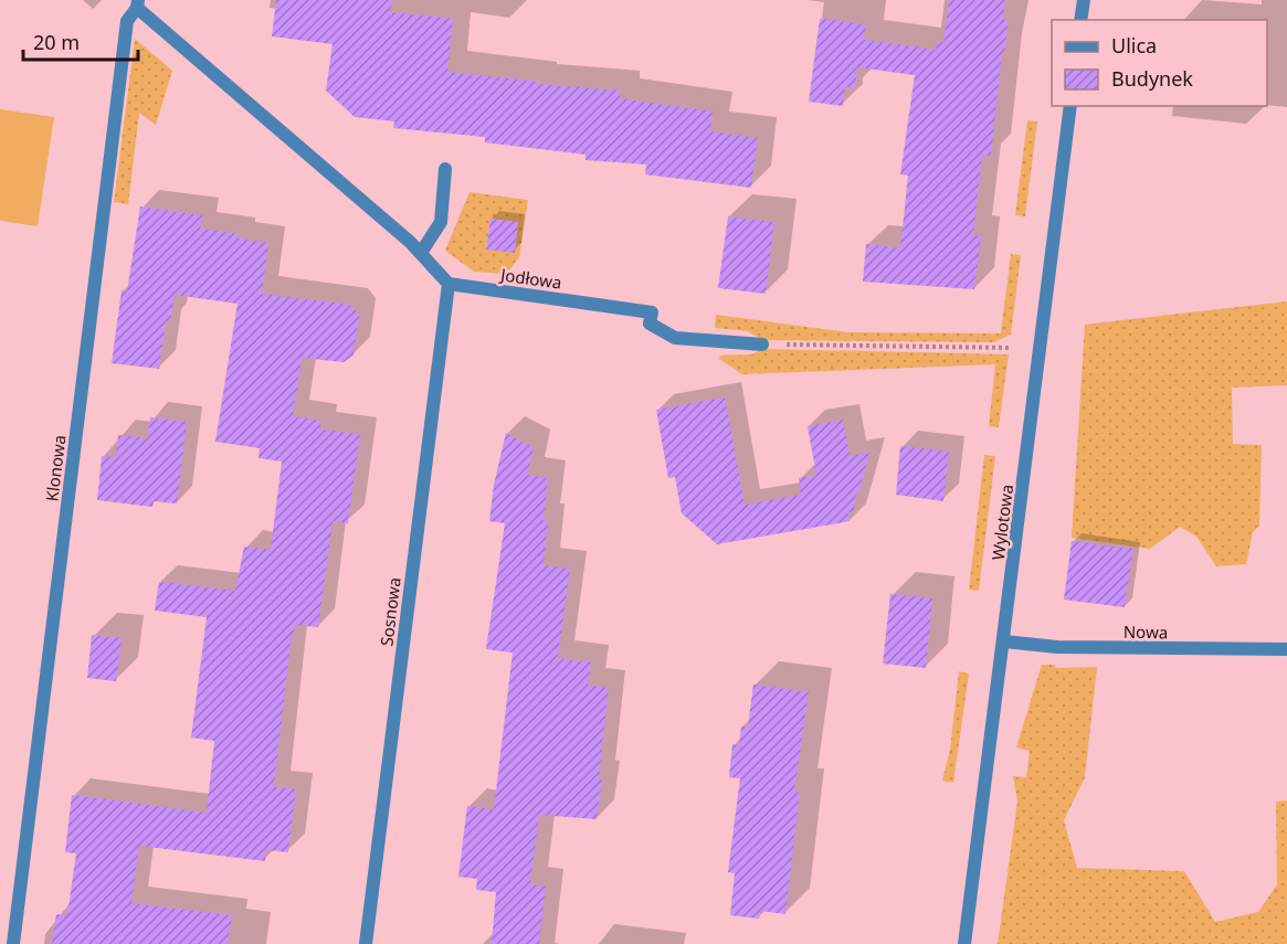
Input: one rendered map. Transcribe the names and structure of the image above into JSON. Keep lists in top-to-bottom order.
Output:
{
  "streets": {
    "street": [
      "Jodłowa",
      "Klonowa",
      "Wylotowa",
      "Sosnowa",
      "Nowa"
    ]
  },
  "crossings": [
    ["Jodłowa", "Sosnowa"],
    ["Wylotowa", "Nowa"]
  ],
  "legend": ["Ulica", "Budynek"],
  "scale_bar": "20 m"
}
